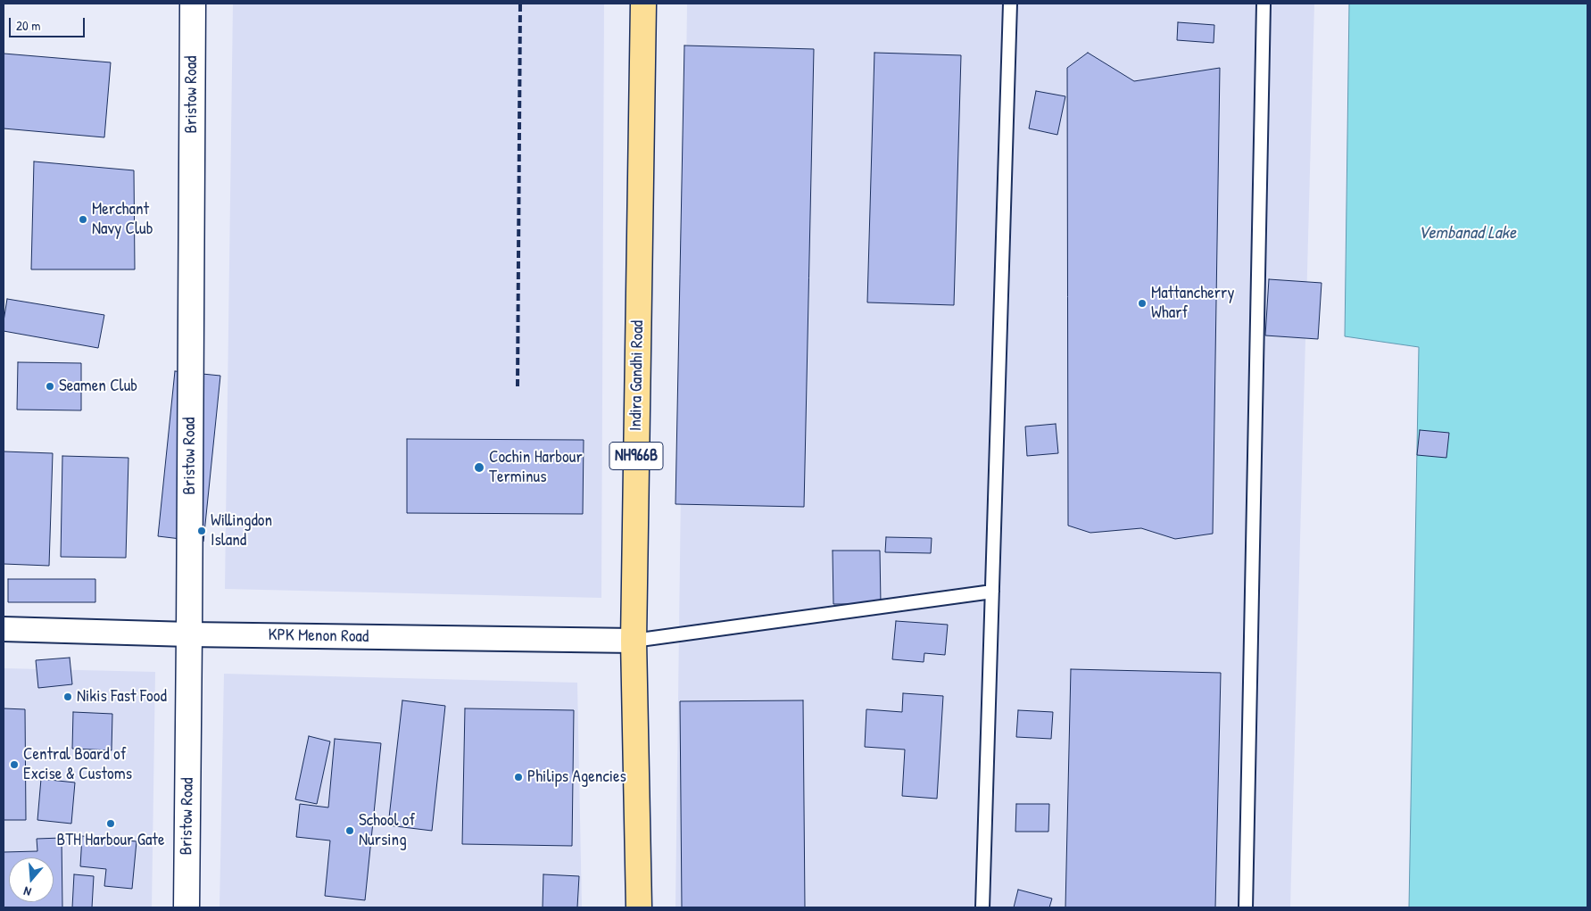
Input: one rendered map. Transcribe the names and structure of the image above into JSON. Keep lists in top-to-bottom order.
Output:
{
  "streets": {
    "highway": ["Indira Gandhi Road", "NH966B"],
    "street": ["Bristow Road", "KPK Menon Road"]
  },
  "crossings": [
    ["Bristow Road", "KPK Menon Road"],
    ["Indira Gandhi Road", "KPK Menon Road"]
  ],
  "water": ["Vembanad Lake"],
  "places": [
    "Merchant Navy Club",
    "Mattancherry Wharf",
    "Seamen Club",
    "Cochin Harbour Terminus",
    "Willingdon Island",
    "Nikis Fast Food",
    "Central Board of Excise & Customs",
    "Philips Agencies",
    "BTH Harbour Gate",
    "School of Nursing"
  ],
  "scale_bar": "20 m",
  "north": "bottom"
}
